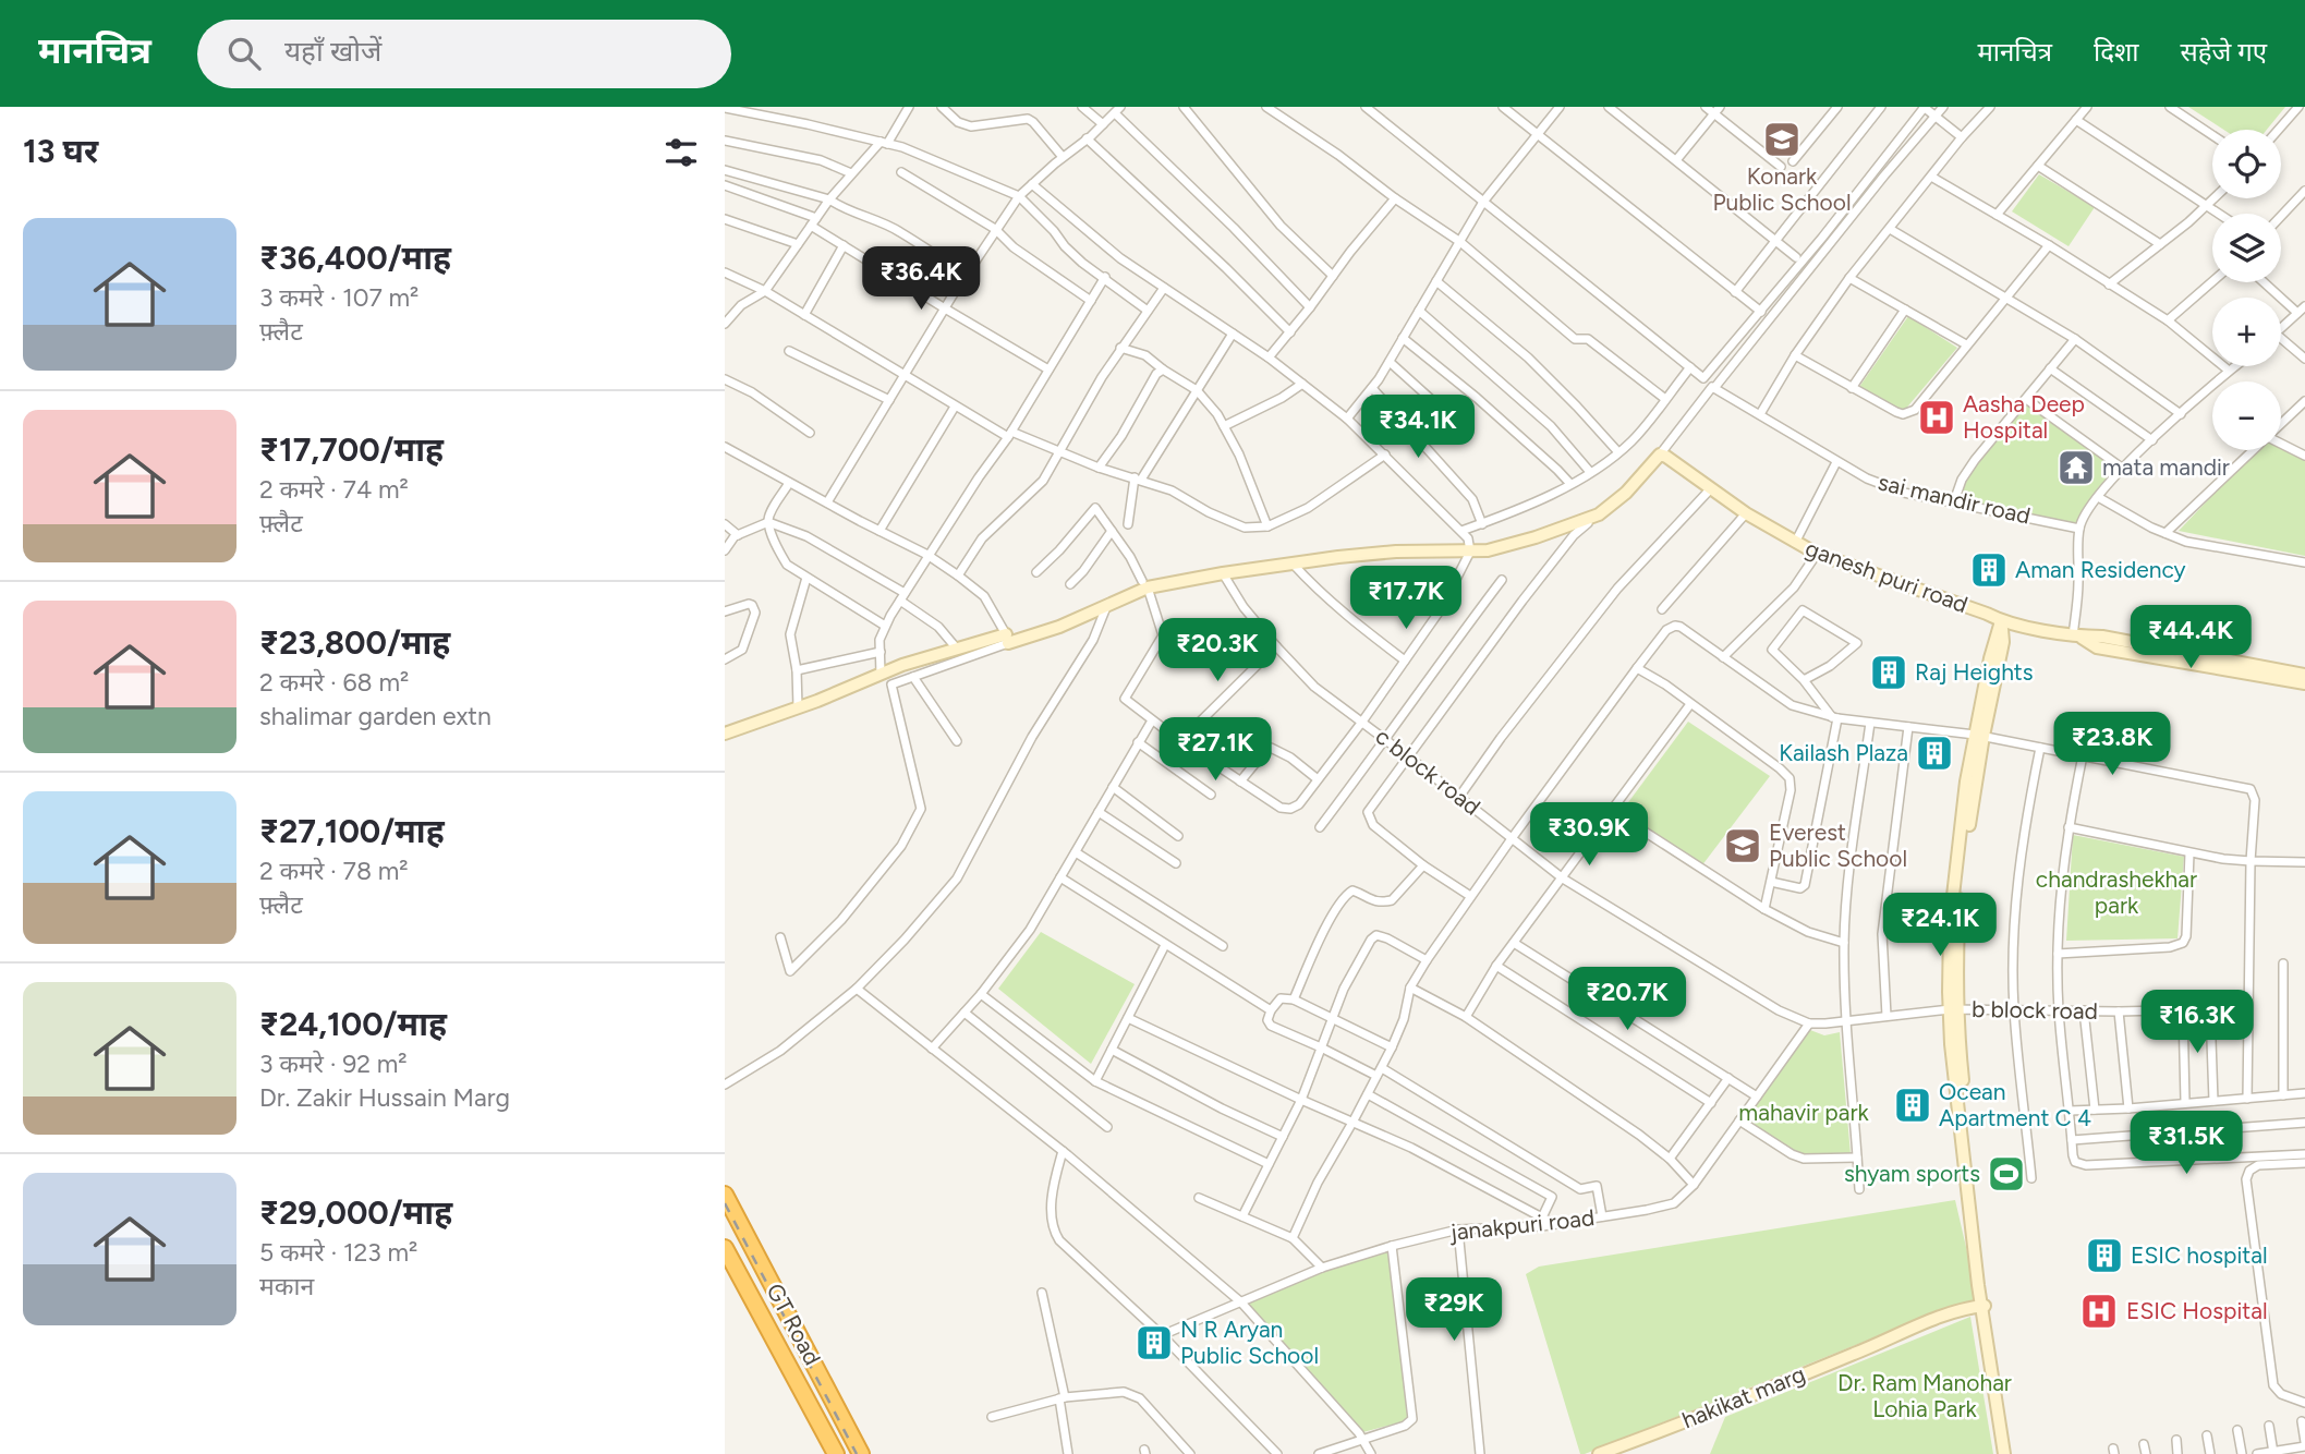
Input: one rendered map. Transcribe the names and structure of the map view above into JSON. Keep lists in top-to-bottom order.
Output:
{
  "streets": {
    "highway": ["GT Road"],
    "street": [
      "sai mandir road",
      "ganesh puri road",
      "c block road",
      "b block road",
      "janakpuri road",
      "hakikat marg"
    ]
  },
  "crossings": [
    ["c block road", "b block road"],
    ["c block road", "janakpuri road"]
  ],
  "parks": ["chandrashekhar park", "mahavir park", "Dr. Ram Manohar Lohia Park"],
  "places": {
    "school or university": ["Konark Public School", "Everest Public School"],
    "hospital": ["Aasha Deep Hospital", "ESIC Hospital"],
    "temple": ["mata mandir"],
    "building": [
      "Aman Residency",
      "Raj Heights",
      "Kailash Plaza",
      "Ocean Apartment C 4",
      "ESIC hospital",
      "N R Aryan Public School"
    ],
    "sports": ["shyam sports"]
  },
  "page": {
    "header": "मानचित्र",
    "search": "यहाँ खोजें",
    "nav": ["मानचित्र", "दिशा", "सहेजे गए"],
    "heading": "13 घर",
    "map_buttons": ["+", "−"],
    "list": [
      {
        "name": "₹36,400/माह",
        "note": "3 कमरे · 107 m² · फ़्लैट"
      },
      {
        "name": "₹17,700/माह",
        "note": "2 कमरे · 74 m² · फ़्लैट"
      },
      {
        "name": "₹23,800/माह",
        "note": "2 कमरे · 68 m² · shalimar garden extn"
      },
      {
        "name": "₹27,100/माह",
        "note": "2 कमरे · 78 m² · फ़्लैट"
      },
      {
        "name": "₹24,100/माह",
        "note": "3 कमरे · 92 m² · Dr. Zakir Hussain Marg"
      },
      {
        "name": "₹29,000/माह",
        "note": "5 कमरे · 123 m² · मकान"
      }
    ],
    "price": [
      "₹36.4K",
      "₹34.1K",
      "₹17.7K",
      "₹44.4K",
      "₹20.3K",
      "₹23.8K",
      "₹27.1K",
      "₹30.9K",
      "₹24.1K",
      "₹20.7K",
      "₹16.3K",
      "₹31.5K",
      "₹29K"
    ]
  }
}
